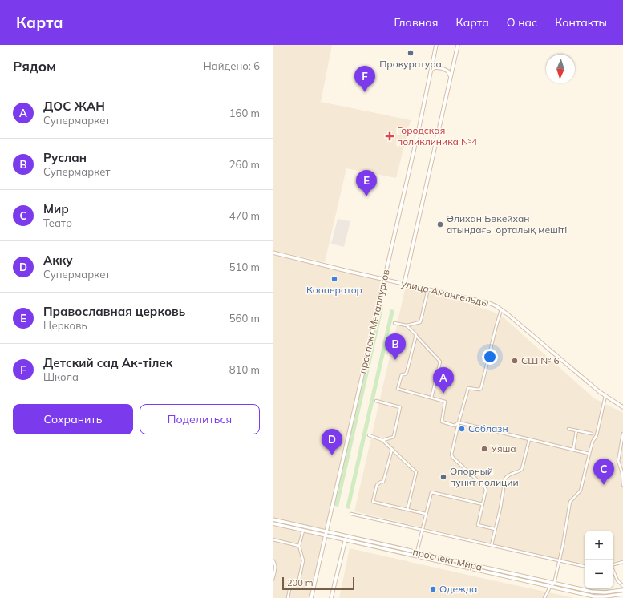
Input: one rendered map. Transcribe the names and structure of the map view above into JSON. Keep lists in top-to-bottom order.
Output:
{
  "streets": {
    "main road": ["улица Амангельды", "проспект Металлургов", "проспект Мира"]
  },
  "crossings": [
    ["улица Амангельды", "проспект Металлургов"],
    ["проспект Металлургов", "проспект Мира"]
  ],
  "places": {
    "other": [
      "Прокуратура",
      "Әлихан Бөкейхан атындағы орталық мешіті",
      "Кооператор",
      "СШ № 6",
      "Соблазн",
      "Уяша",
      "Опорный пункт полиции",
      "Одежда"
    ],
    "health": ["Городская поликлиника №4"]
  },
  "scale_bar": "200 m",
  "north": "bottom",
  "page": {
    "header": "Карта",
    "nav": [
      "Главная",
      "Карта",
      "О нас",
      "Контакты"
    ],
    "heading": ["Рядом", "Найдено: 6"],
    "pins": [
      "F",
      "E",
      "B",
      "A",
      "D",
      "C"
    ],
    "list": [
      {
        "mark": "A",
        "name": "ДОС ЖАН",
        "note": "Супермаркет",
        "value": "160 m"
      },
      {
        "mark": "B",
        "name": "Руслан",
        "note": "Супермаркет",
        "value": "260 m"
      },
      {
        "mark": "C",
        "name": "Мир",
        "note": "Театр",
        "value": "470 m"
      },
      {
        "mark": "D",
        "name": "Акку",
        "note": "Супермаркет",
        "value": "510 m"
      },
      {
        "mark": "E",
        "name": "Православная церковь",
        "note": "Церковь",
        "value": "560 m"
      },
      {
        "mark": "F",
        "name": "Детский сад Ак-тiлек",
        "note": "Школа",
        "value": "810 m"
      }
    ],
    "buttons": ["Сохранить", "Поделиться"],
    "map_buttons": ["+", "−"],
    "scale": "200 m"
  }
}
